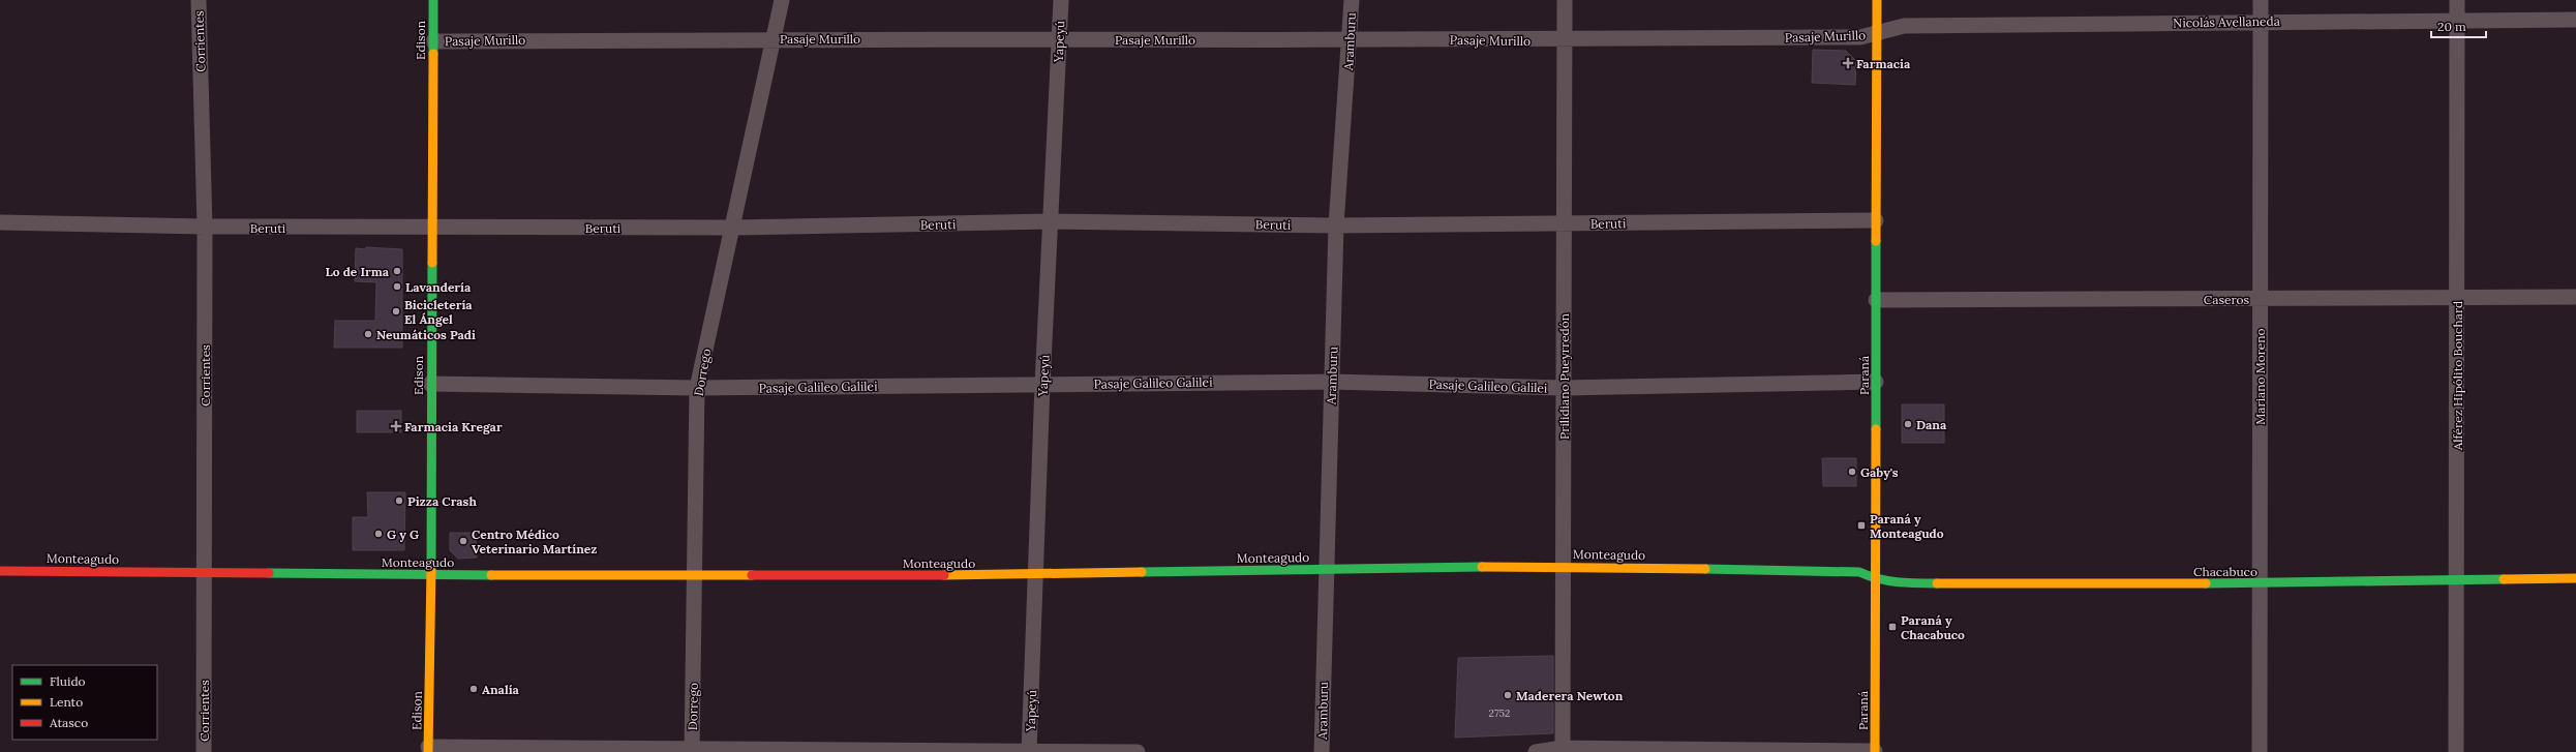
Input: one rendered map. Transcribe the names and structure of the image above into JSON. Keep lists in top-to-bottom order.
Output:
{
  "streets": {
    "street": [
      "Nicolás Avellaneda",
      "Pasaje Murillo",
      "Edison",
      "Corrientes",
      "Yapeyú",
      "Aramburu",
      "Beruti",
      "Caseros",
      "Dorrego",
      "Paraná",
      "Alférez Hipólito Bouchard",
      "Prilidiano Pueyrredón",
      "Mariano Moreno",
      "Pasaje Galileo Galilei",
      "Monteagudo",
      "Chacabuco"
    ]
  },
  "crossings": [
    ["Nicolás Avellaneda", "Pasaje Murillo"],
    ["Nicolás Avellaneda", "Paraná"],
    ["Nicolás Avellaneda", "Alférez Hipólito Bouchard"],
    ["Nicolás Avellaneda", "Mariano Moreno"],
    ["Pasaje Murillo", "Edison"],
    ["Pasaje Murillo", "Yapeyú"],
    ["Pasaje Murillo", "Aramburu"],
    ["Pasaje Murillo", "Dorrego"],
    ["Pasaje Murillo", "Paraná"],
    ["Pasaje Murillo", "Prilidiano Pueyrredón"],
    ["Edison", "Beruti"],
    ["Edison", "Pasaje Galileo Galilei"],
    ["Edison", "Monteagudo"],
    ["Corrientes", "Beruti"],
    ["Corrientes", "Monteagudo"],
    ["Yapeyú", "Beruti"],
    ["Yapeyú", "Pasaje Galileo Galilei"],
    ["Yapeyú", "Monteagudo"],
    ["Aramburu", "Beruti"],
    ["Aramburu", "Pasaje Galileo Galilei"],
    ["Aramburu", "Monteagudo"],
    ["Beruti", "Dorrego"],
    ["Beruti", "Paraná"],
    ["Beruti", "Prilidiano Pueyrredón"],
    ["Caseros", "Paraná"],
    ["Caseros", "Alférez Hipólito Bouchard"],
    ["Caseros", "Mariano Moreno"],
    ["Dorrego", "Pasaje Galileo Galilei"],
    ["Dorrego", "Monteagudo"],
    ["Paraná", "Pasaje Galileo Galilei"],
    ["Paraná", "Monteagudo"],
    ["Paraná", "Chacabuco"],
    ["Alférez Hipólito Bouchard", "Chacabuco"],
    ["Prilidiano Pueyrredón", "Pasaje Galileo Galilei"],
    ["Prilidiano Pueyrredón", "Monteagudo"],
    ["Mariano Moreno", "Chacabuco"],
    ["Monteagudo", "Chacabuco"]
  ],
  "places": {
    "health": ["Farmacia", "Farmacia Kregar"],
    "other": [
      "Lo de Irma",
      "Lavandería",
      "Bicicletería El Ángel",
      "Neumáticos Padi",
      "Dana",
      "Gaby's",
      "Pizza Crash",
      "G y G",
      "Centro Médico Veterinario Martínez",
      "Analía",
      "Maderera Newton"
    ],
    "transit": ["Paraná y Monteagudo", "Paraná y Chacabuco"]
  },
  "house_numbers": ["2752"],
  "legend": ["Fluido", "Lento", "Atasco"],
  "scale_bar": "20 m"
}
